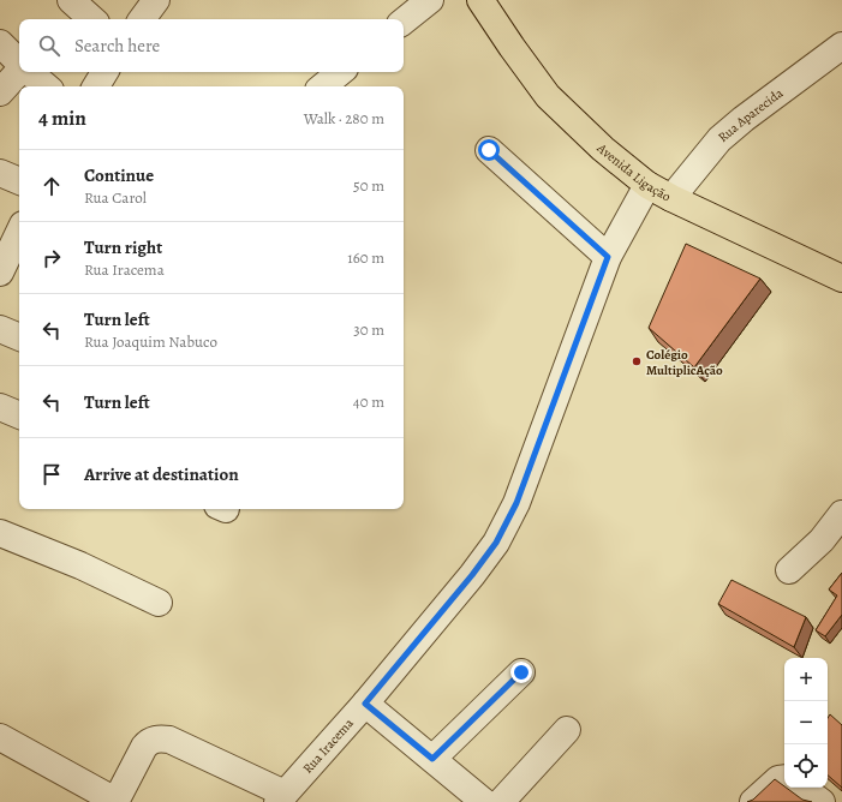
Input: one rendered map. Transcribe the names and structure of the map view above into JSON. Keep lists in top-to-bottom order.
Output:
{
  "streets": {
    "main road": ["Avenida Ligação"],
    "street": ["Rua Aparecida", "Rua Iracema"]
  },
  "crossings": [
    ["Rua Aparecida", "Avenida Ligação"],
    ["Avenida Ligação", "Rua Iracema"]
  ],
  "places": ["Colégio MultiplicAção"],
  "page": {
    "search": "Search here",
    "heading": ["4 min", "Walk · 280 m"],
    "list": [
      ["Continue", "Rua Carol", "50 m"],
      ["Turn right", "Rua Iracema", "160 m"],
      ["Turn left", "Rua Joaquim Nabuco", "30 m"],
      ["Turn left", "40 m"],
      "Arrive at destination"
    ],
    "map_buttons": ["+", "−"]
  }
}
